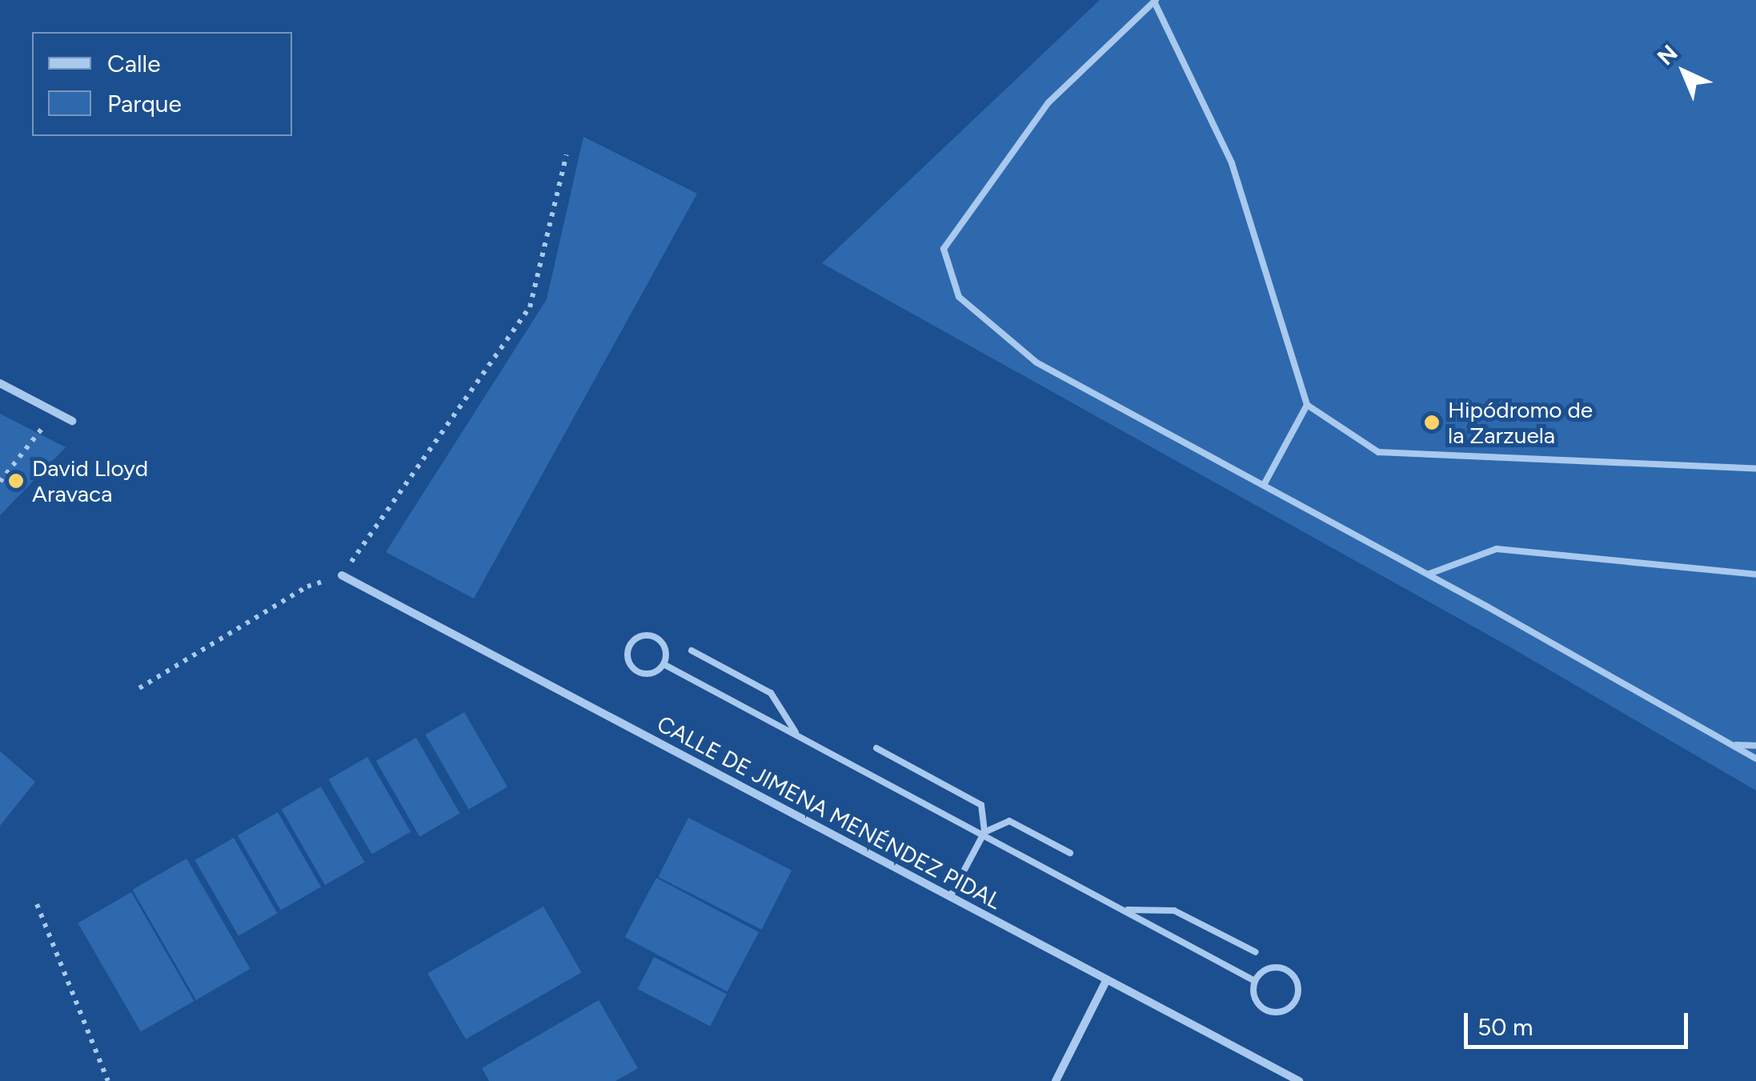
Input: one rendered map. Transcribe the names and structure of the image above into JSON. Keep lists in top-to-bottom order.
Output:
{
  "streets": {
    "street": ["CALLE DE JIMENA MENÉNDEZ PIDAL"]
  },
  "places": ["Hipódromo de la Zarzuela", "David Lloyd Aravaca"],
  "legend": ["Calle", "Parque"],
  "scale_bar": "50 m",
  "north": "top left"
}
